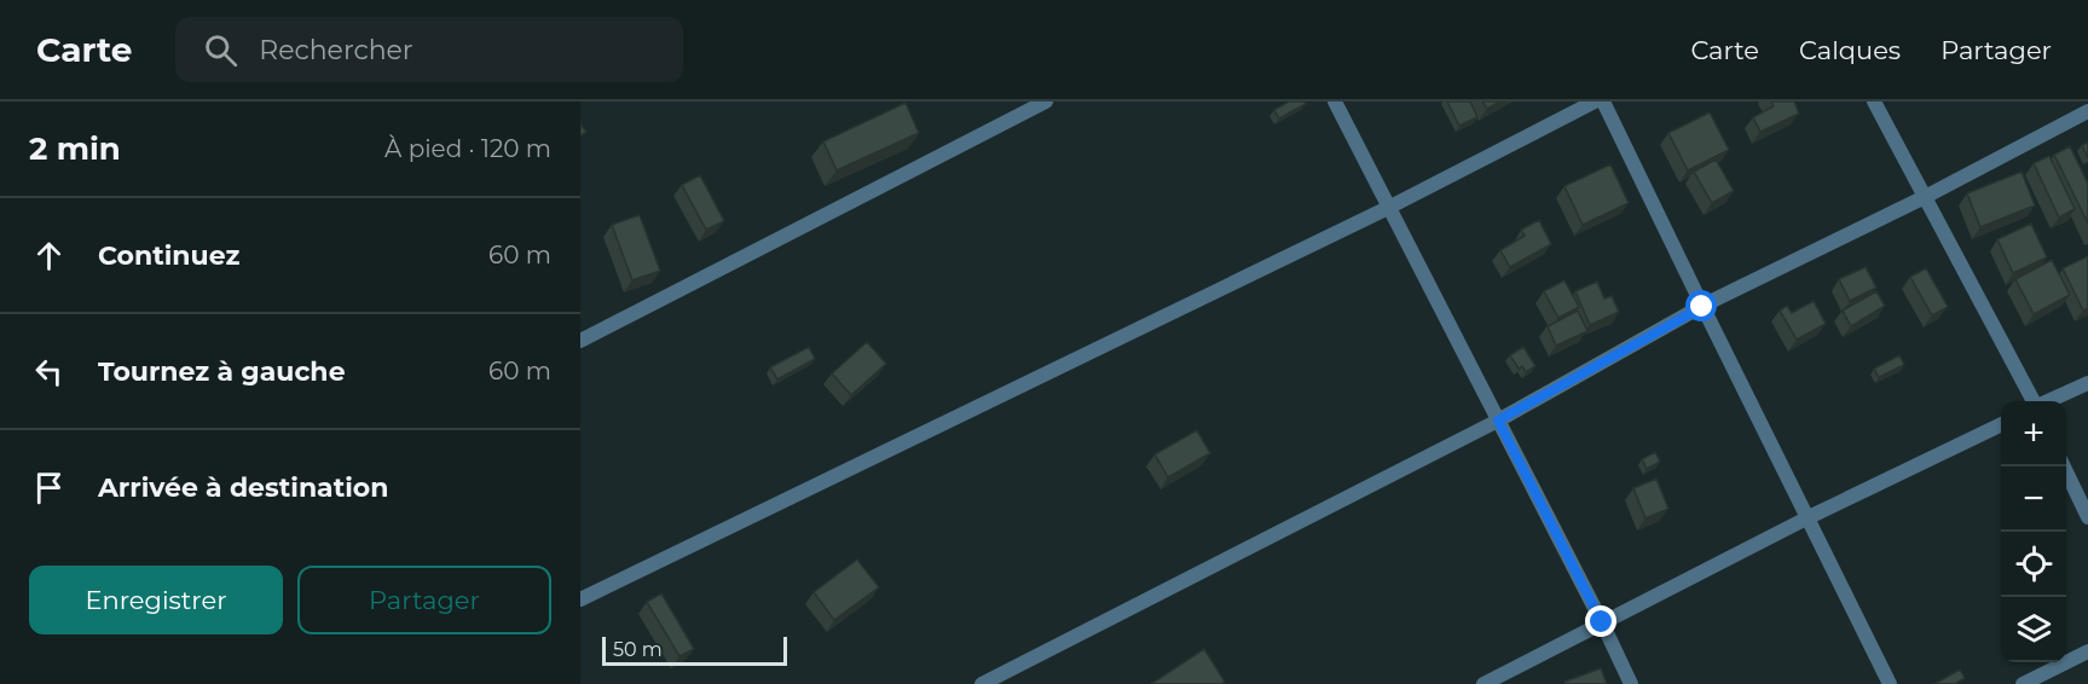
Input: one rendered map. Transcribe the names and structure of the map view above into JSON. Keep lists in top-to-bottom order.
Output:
{
  "scale_bar": "50 m",
  "page": {
    "header": "Carte",
    "search": "Rechercher",
    "nav": ["Carte", "Calques", "Partager"],
    "heading": ["2 min", "À pied · 120 m"],
    "list": [
      ["Continuez", "60 m"],
      ["Tournez à gauche", "60 m"],
      "Arrivée à destination"
    ],
    "map_buttons": ["+", "−"],
    "buttons": ["Enregistrer", "Partager"],
    "scale": "50 m"
  }
}
